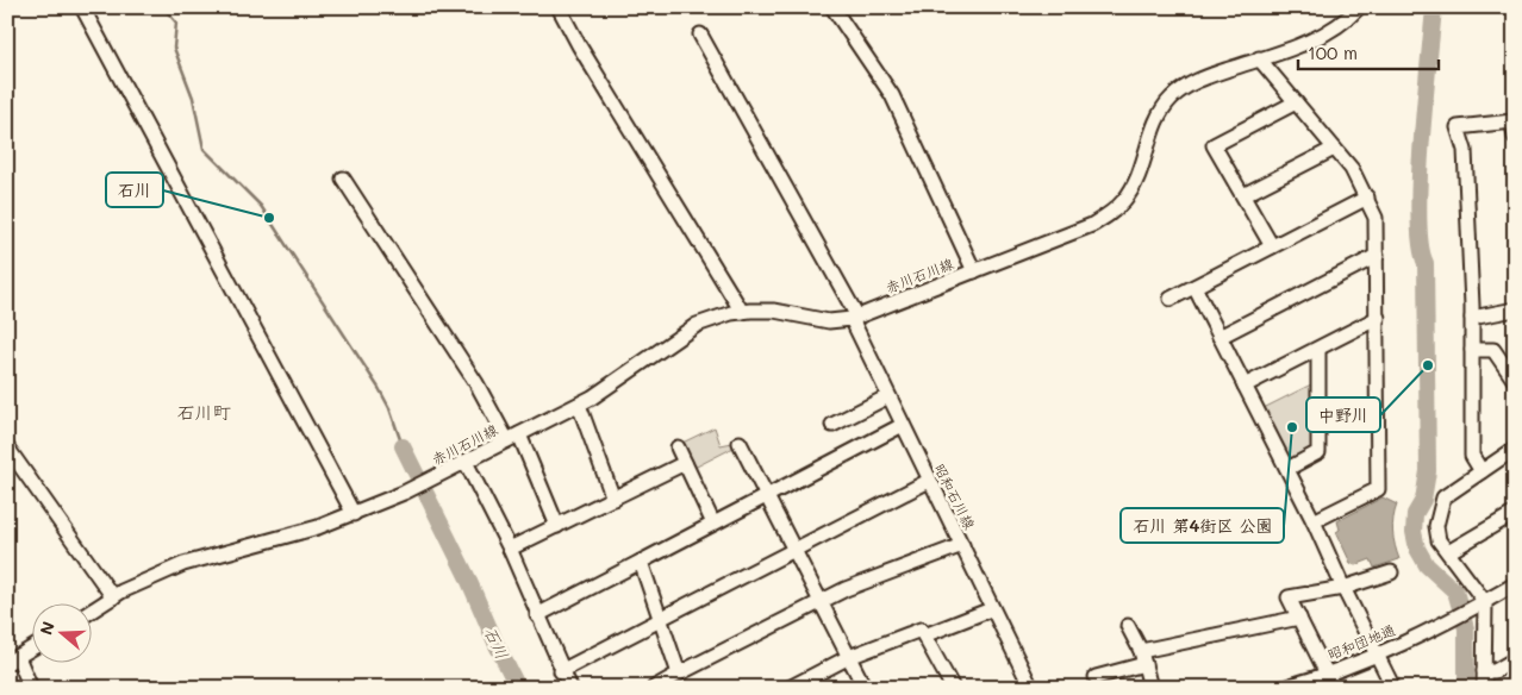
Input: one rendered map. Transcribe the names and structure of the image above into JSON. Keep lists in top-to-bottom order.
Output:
{
  "streets": {
    "street": ["赤川石川線", "昭和石川線", "昭和団地通"]
  },
  "crossings": [
    ["赤川石川線", "昭和石川線"]
  ],
  "districts": ["石川町"],
  "water": ["石川"],
  "places": ["石川", "中野川", "石川 第4街区 公園"],
  "scale_bar": "100 m",
  "north": "left"
}
